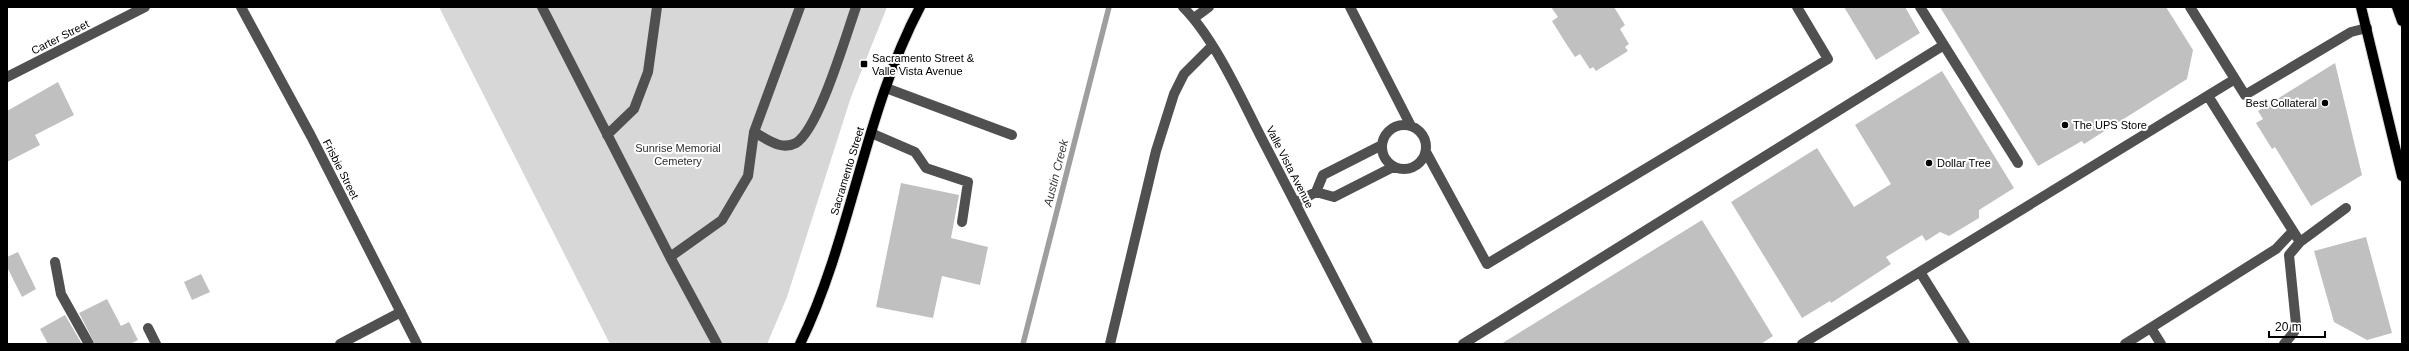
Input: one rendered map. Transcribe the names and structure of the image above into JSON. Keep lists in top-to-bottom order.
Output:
{
  "streets": {
    "main road": ["Sacramento Street"],
    "street": ["Carter Street", "Valle Vista Avenue", "Frisbie Street"]
  },
  "water": ["Austin Creek"],
  "parks": ["Sunrise Memorial Cemetery"],
  "places": {
    "transit": ["Sacramento Street & Valle Vista Avenue"],
    "other": ["Best Collateral", "The UPS Store", "Dollar Tree"]
  },
  "scale_bar": "20 m"
}
